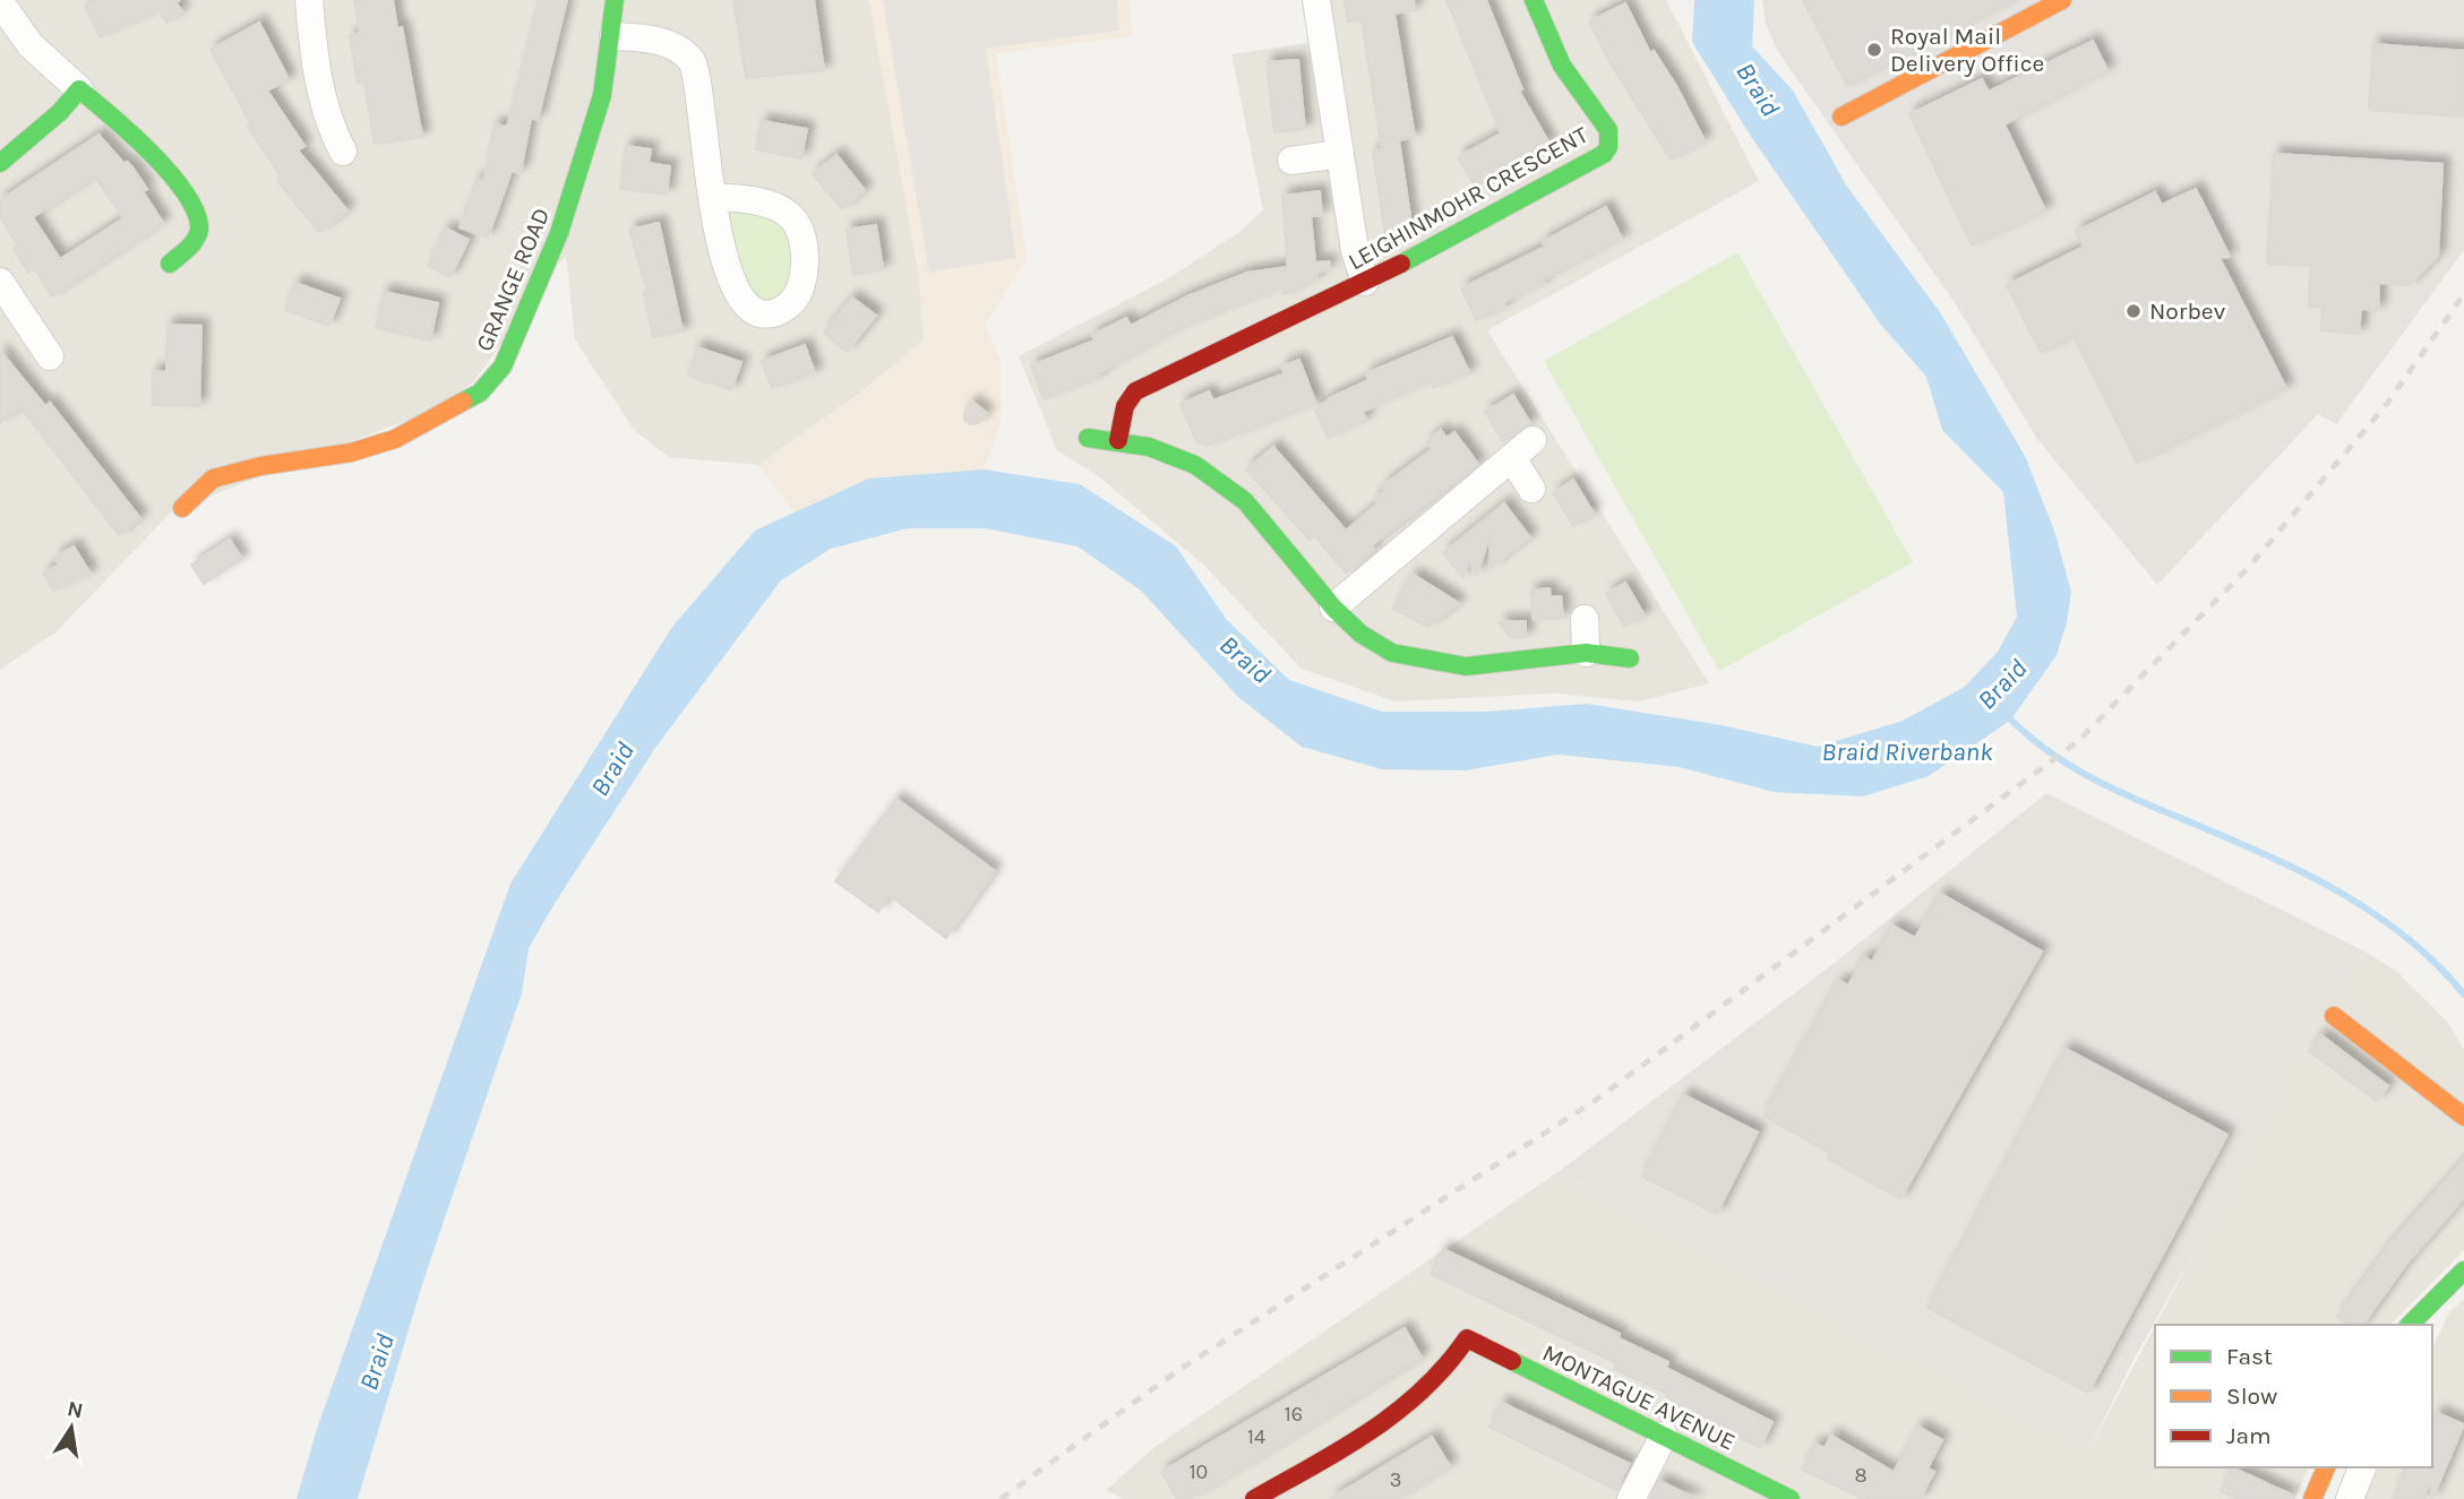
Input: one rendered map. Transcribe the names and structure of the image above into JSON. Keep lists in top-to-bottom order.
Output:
{
  "streets": {
    "street": ["LEIGHINMOHR CRESCENT", "GRANGE ROAD", "MONTAGUE AVENUE"]
  },
  "water": ["Braid", "Braid Riverbank"],
  "places": ["Royal Mail Delivery Office", "Norbev"],
  "house_numbers": [
    "16",
    "14",
    "10",
    "8",
    "3"
  ],
  "legend": ["Fast", "Slow", "Jam"],
  "north": "top"
}
